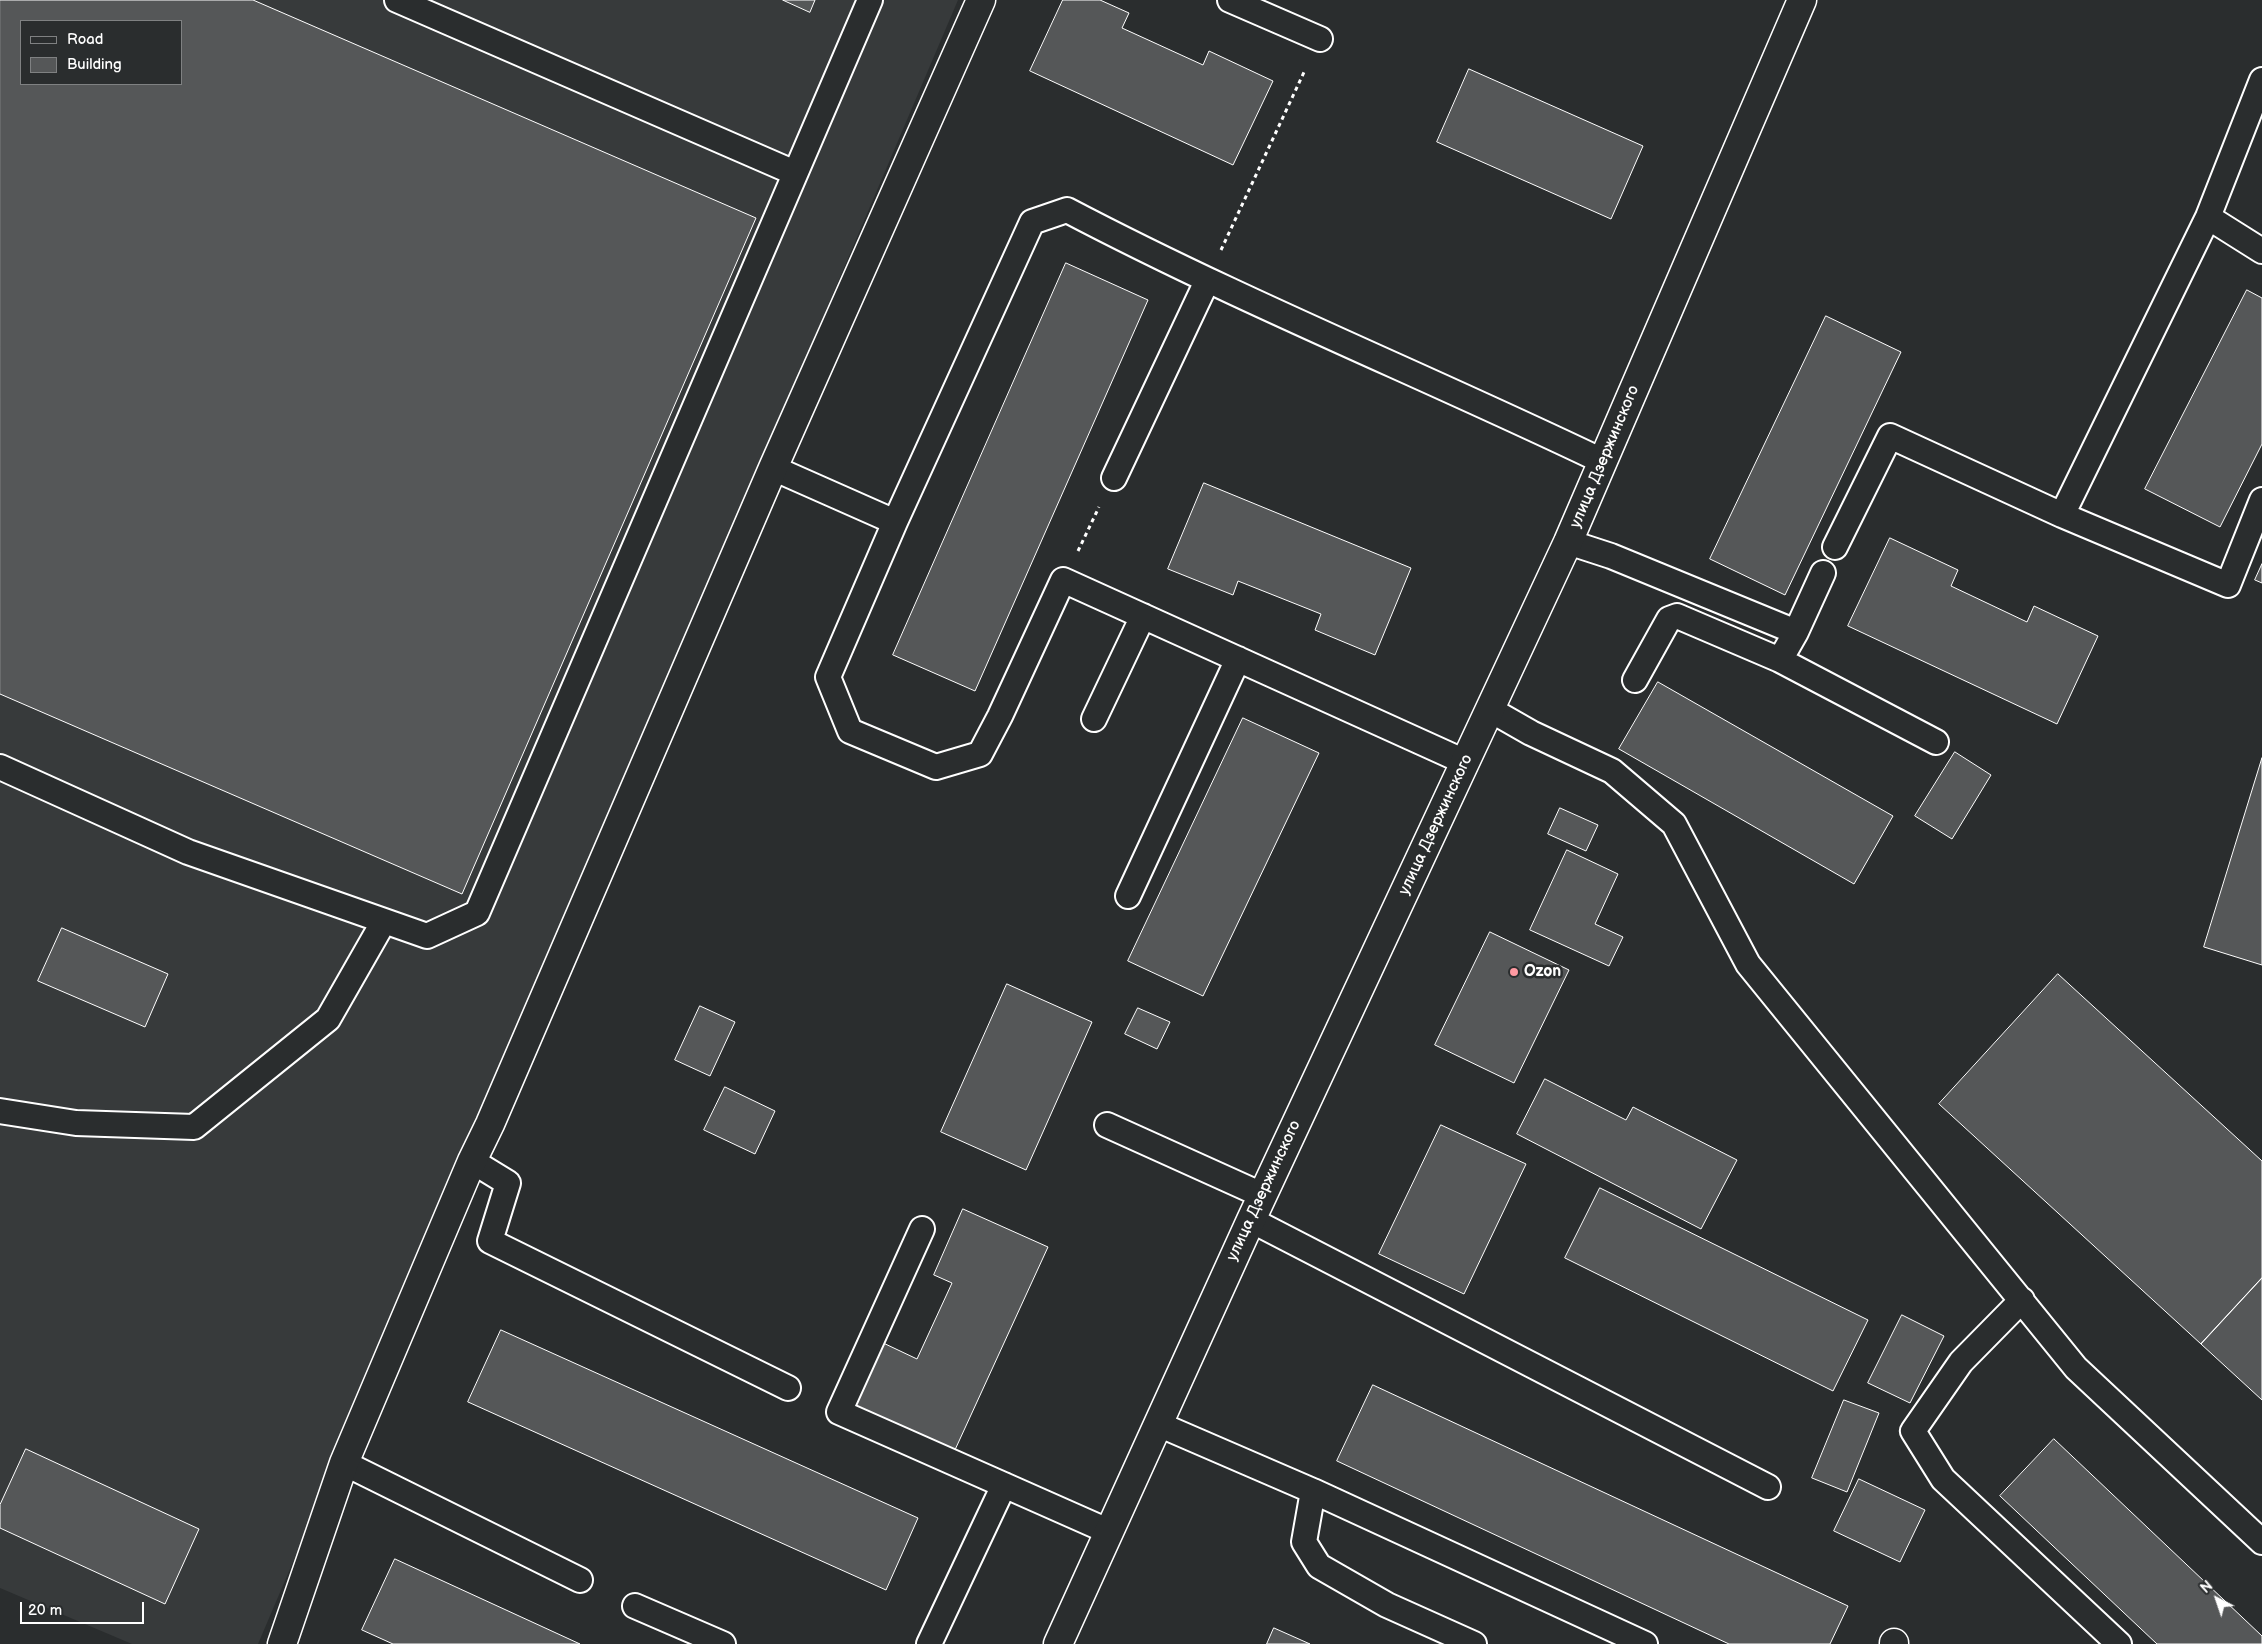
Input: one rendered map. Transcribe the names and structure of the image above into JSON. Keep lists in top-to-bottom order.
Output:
{
  "streets": {
    "main road": ["улица Дзержинского"]
  },
  "places": ["Ozon"],
  "legend": ["Road", "Building"],
  "scale_bar": "20 m",
  "north": "top left"
}
